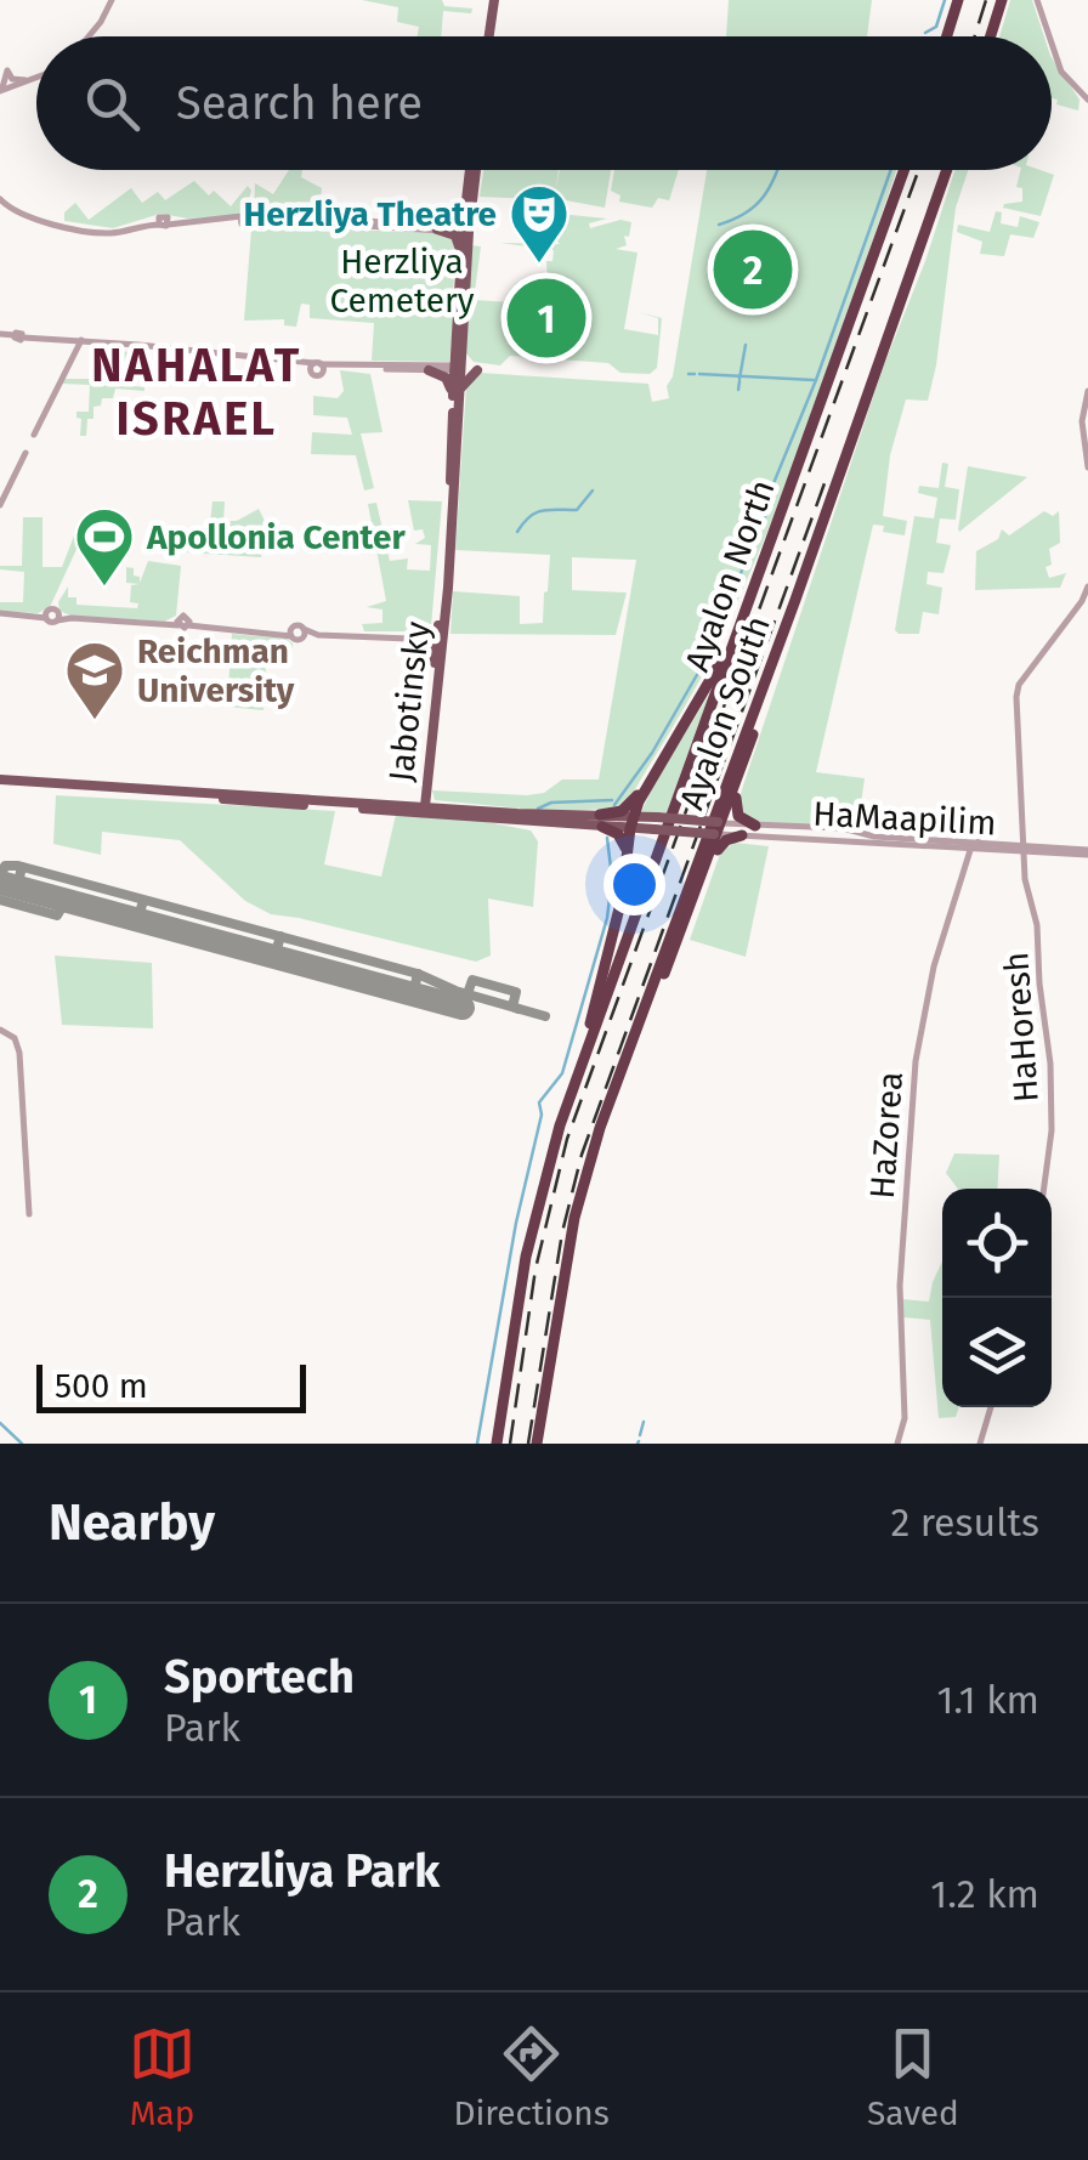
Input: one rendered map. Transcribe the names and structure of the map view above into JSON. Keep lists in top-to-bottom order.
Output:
{
  "streets": {
    "highway": ["Ayalon North", "Ayalon South"],
    "main road": ["Jabotinsky"],
    "street": ["HaMaapilim", "HaHoresh", "HaZorea"]
  },
  "crossings": [
    ["HaMaapilim", "HaHoresh"],
    ["HaMaapilim", "HaZorea"]
  ],
  "districts": ["NAHALAT ISRAEL"],
  "parks": ["Herzliya Cemetery"],
  "places": {
    "theatre": ["Herzliya Theatre"],
    "sports": ["Apollonia Center"],
    "school or university": ["Reichman University"]
  },
  "scale_bar": "500 m",
  "page": {
    "search": "Search here",
    "pins": ["2", "1"],
    "scale": "500 m",
    "heading": ["Nearby", "2 results"],
    "list": [
      {
        "mark": "1",
        "name": "Sportech",
        "note": "Park",
        "value": "1.1 km"
      },
      {
        "mark": "2",
        "name": "Herzliya Park",
        "note": "Park",
        "value": "1.2 km"
      }
    ],
    "nav": ["Map", "Directions", "Saved"]
  }
}
